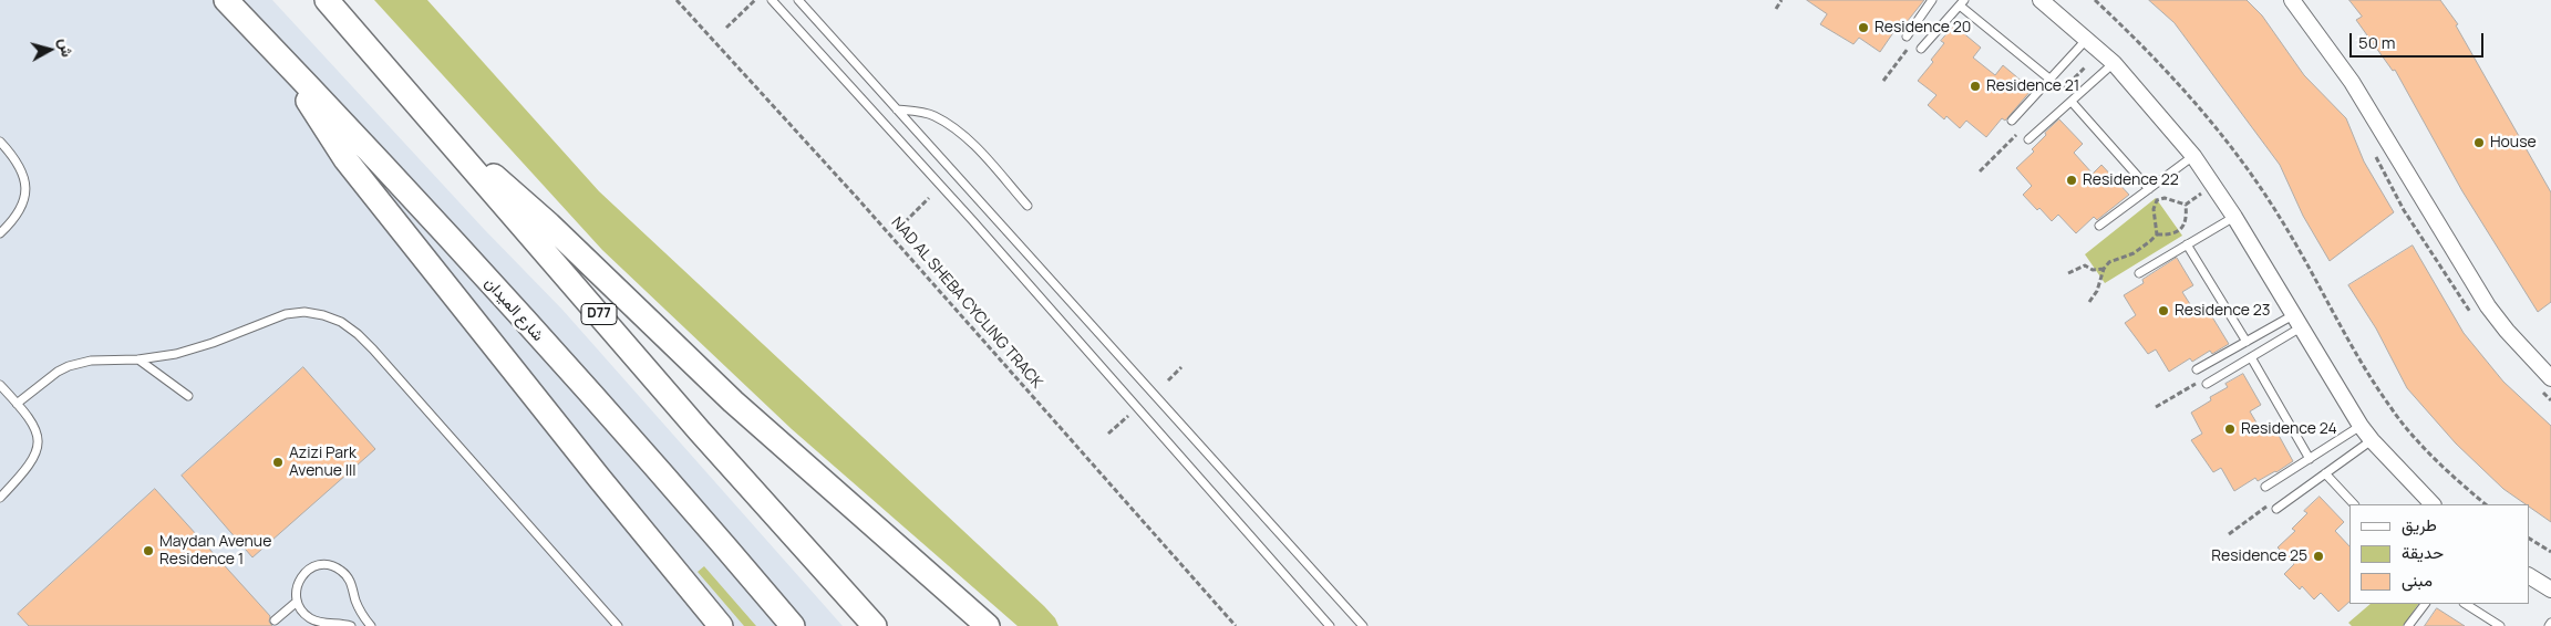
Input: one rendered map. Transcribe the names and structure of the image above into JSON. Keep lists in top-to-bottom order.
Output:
{
  "streets": {
    "main road": ["شارع الميدان", "D77"],
    "path": ["NAD AL SHEBA CYCLING TRACK"]
  },
  "places": [
    "Residence 20",
    "Residence 21",
    "House",
    "Residence 22",
    "Residence 23",
    "Residence 24",
    "Azizi Park Avenue III",
    "Maydan Avenue Residence 1",
    "Residence 25"
  ],
  "legend": ["طريق", "حديقة", "مبنى"],
  "scale_bar": "50 m",
  "north": "right"
}
